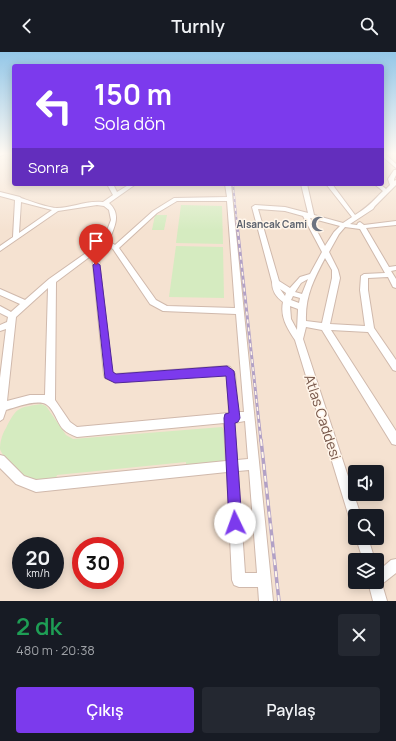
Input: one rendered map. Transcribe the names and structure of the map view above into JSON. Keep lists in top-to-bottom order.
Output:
{
  "streets": {
    "street": ["Atlas Caddesi"]
  },
  "places": {
    "mosque": ["Alsancak Cami"]
  },
  "page": {
    "header": "Turnly",
    "turn": ["150 m", "Sola dön"],
    "then": "Sonra",
    "speed": "20 km/h",
    "limit": "30",
    "heading": ["2 dk", "480 m · 20:38"],
    "buttons": ["Çıkış", "Paylaş"]
  }
}
